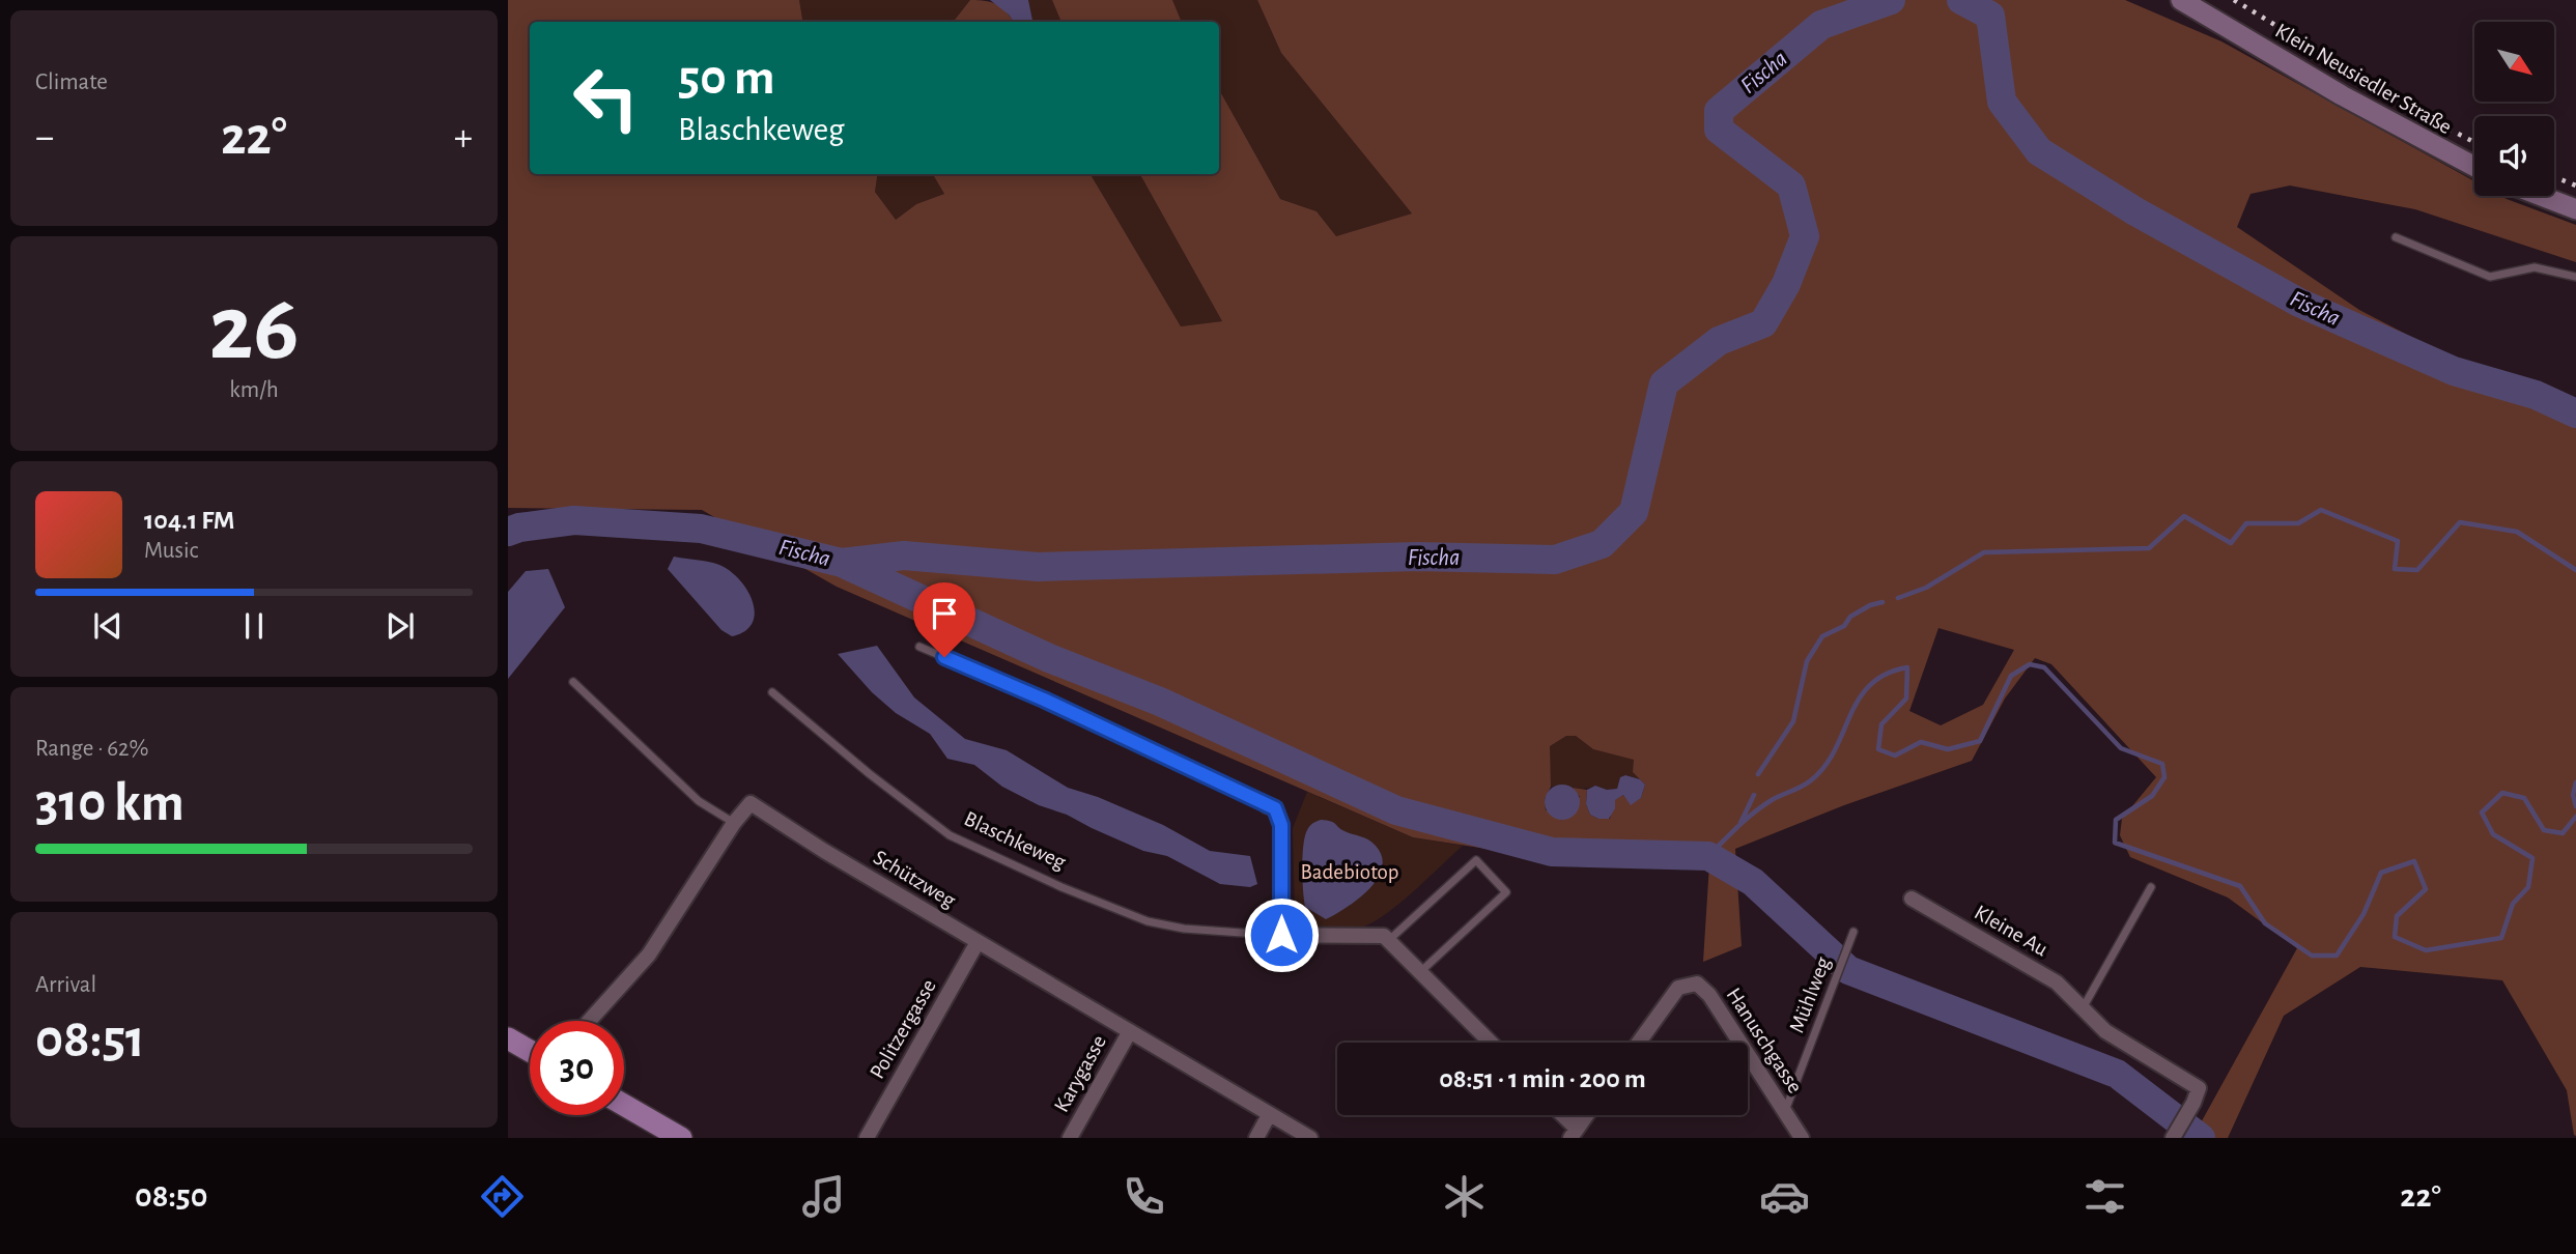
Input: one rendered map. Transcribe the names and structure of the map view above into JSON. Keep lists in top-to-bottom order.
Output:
{
  "streets": {
    "main road": ["Klein Neusiedler Straße"],
    "street": [
      "Blaschkeweg",
      "Schützweg",
      "Kleine Au",
      "Politzergasse",
      "Hanuschgasse",
      "Karygasse"
    ],
    "lane": ["Mühlweg"]
  },
  "crossings": [
    ["Schützweg", "Politzergasse"],
    ["Schützweg", "Karygasse"],
    ["Mühlweg", "Hanuschgasse"]
  ],
  "water": ["Fischa"],
  "parks": ["Badebiotop"],
  "north": "bottom right",
  "page": {
    "tile": [
      "Climate",
      ["26", "km/h"],
      ["Range · 62%", "310 km"],
      ["Arrival", "08:51"]
    ],
    "turn": ["50 m", "Blaschkeweg"],
    "heat": ["−", "22°", "+"],
    "song": ["104.1 FM", "Music"],
    "limit": "30",
    "trip": "08:51 · 1 min · 200 m",
    "tabs": ["08:50", "22°"]
  }
}
